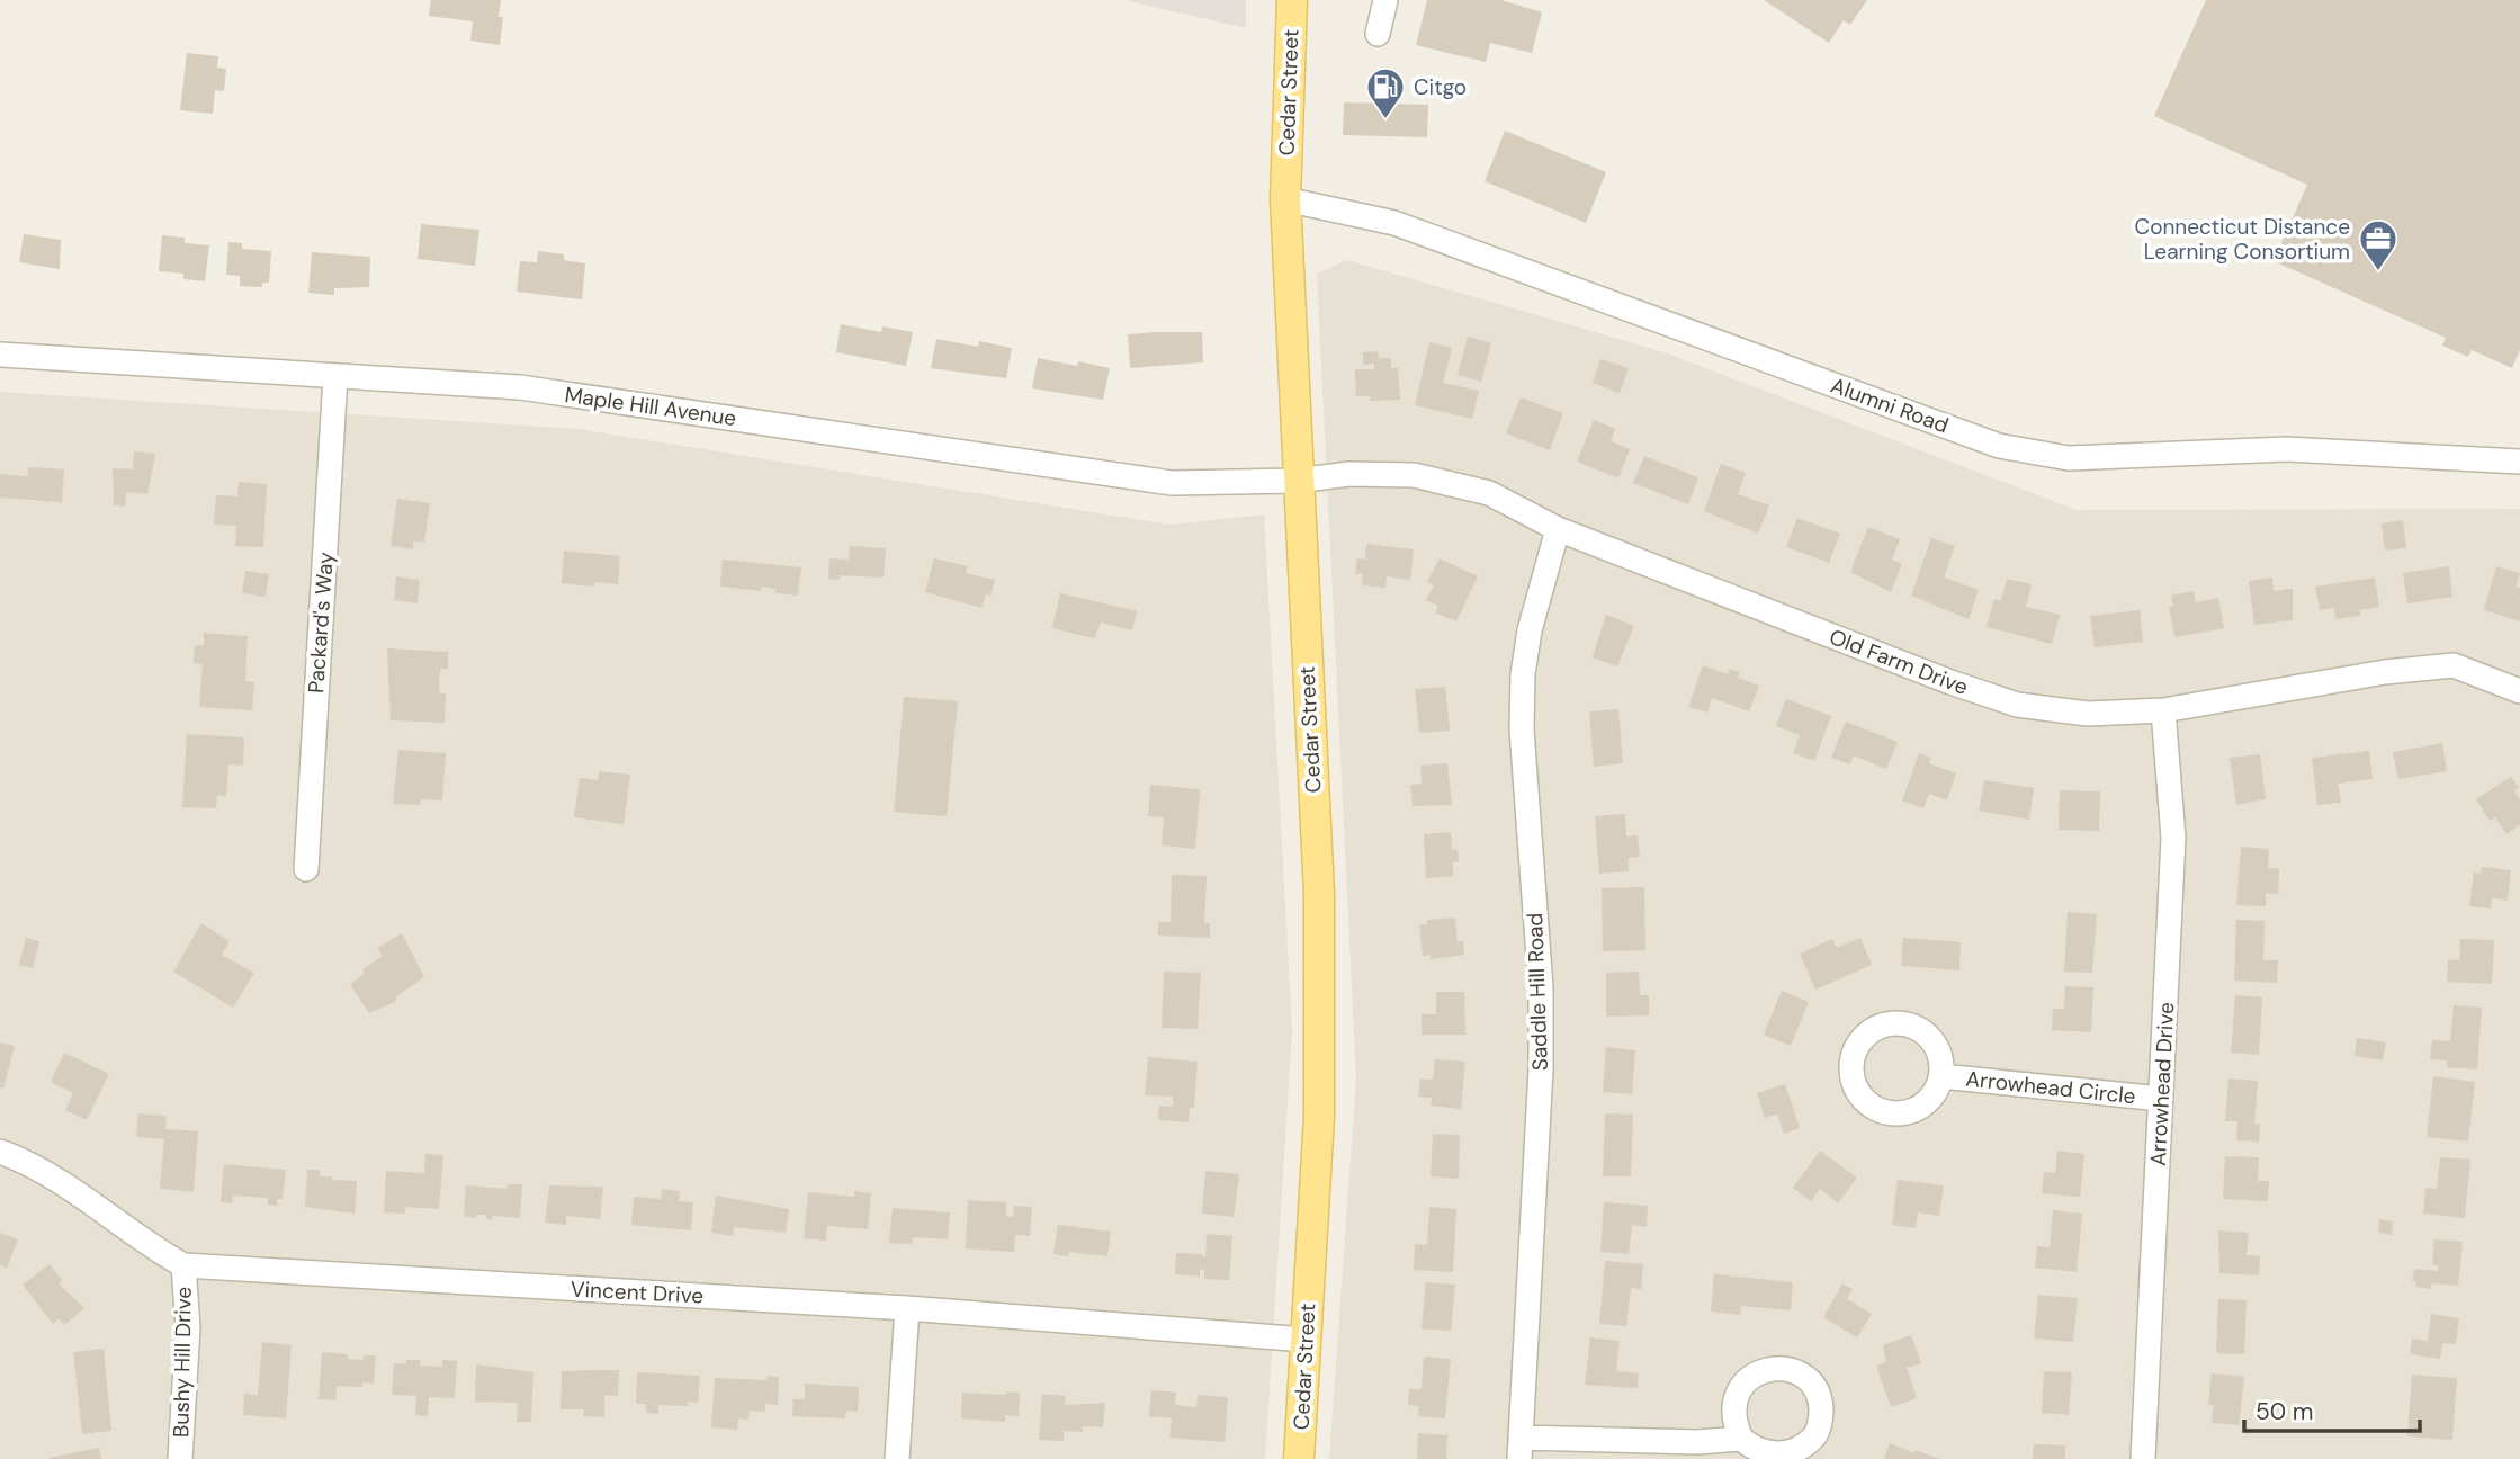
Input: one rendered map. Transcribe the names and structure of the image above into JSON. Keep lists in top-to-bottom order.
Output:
{
  "streets": {
    "main road": ["Cedar Street"],
    "street": [
      "Alumni Road",
      "Maple Hill Avenue",
      "Packard's Way",
      "Old Farm Drive",
      "Saddle Hill Road",
      "Arrowhead Drive",
      "Arrowhead Circle",
      "Vincent Drive",
      "Bushy Hill Drive"
    ]
  },
  "crossings": [
    ["Cedar Street", "Alumni Road"],
    ["Cedar Street", "Maple Hill Avenue"],
    ["Cedar Street", "Old Farm Drive"],
    ["Cedar Street", "Vincent Drive"],
    ["Maple Hill Avenue", "Packard's Way"],
    ["Maple Hill Avenue", "Old Farm Drive"],
    ["Old Farm Drive", "Saddle Hill Road"],
    ["Old Farm Drive", "Arrowhead Drive"],
    ["Arrowhead Drive", "Arrowhead Circle"],
    ["Vincent Drive", "Bushy Hill Drive"]
  ],
  "places": {
    "fuel station": ["Citgo"],
    "office": ["Connecticut Distance Learning Consortium"]
  },
  "scale_bar": "50 m"
}
